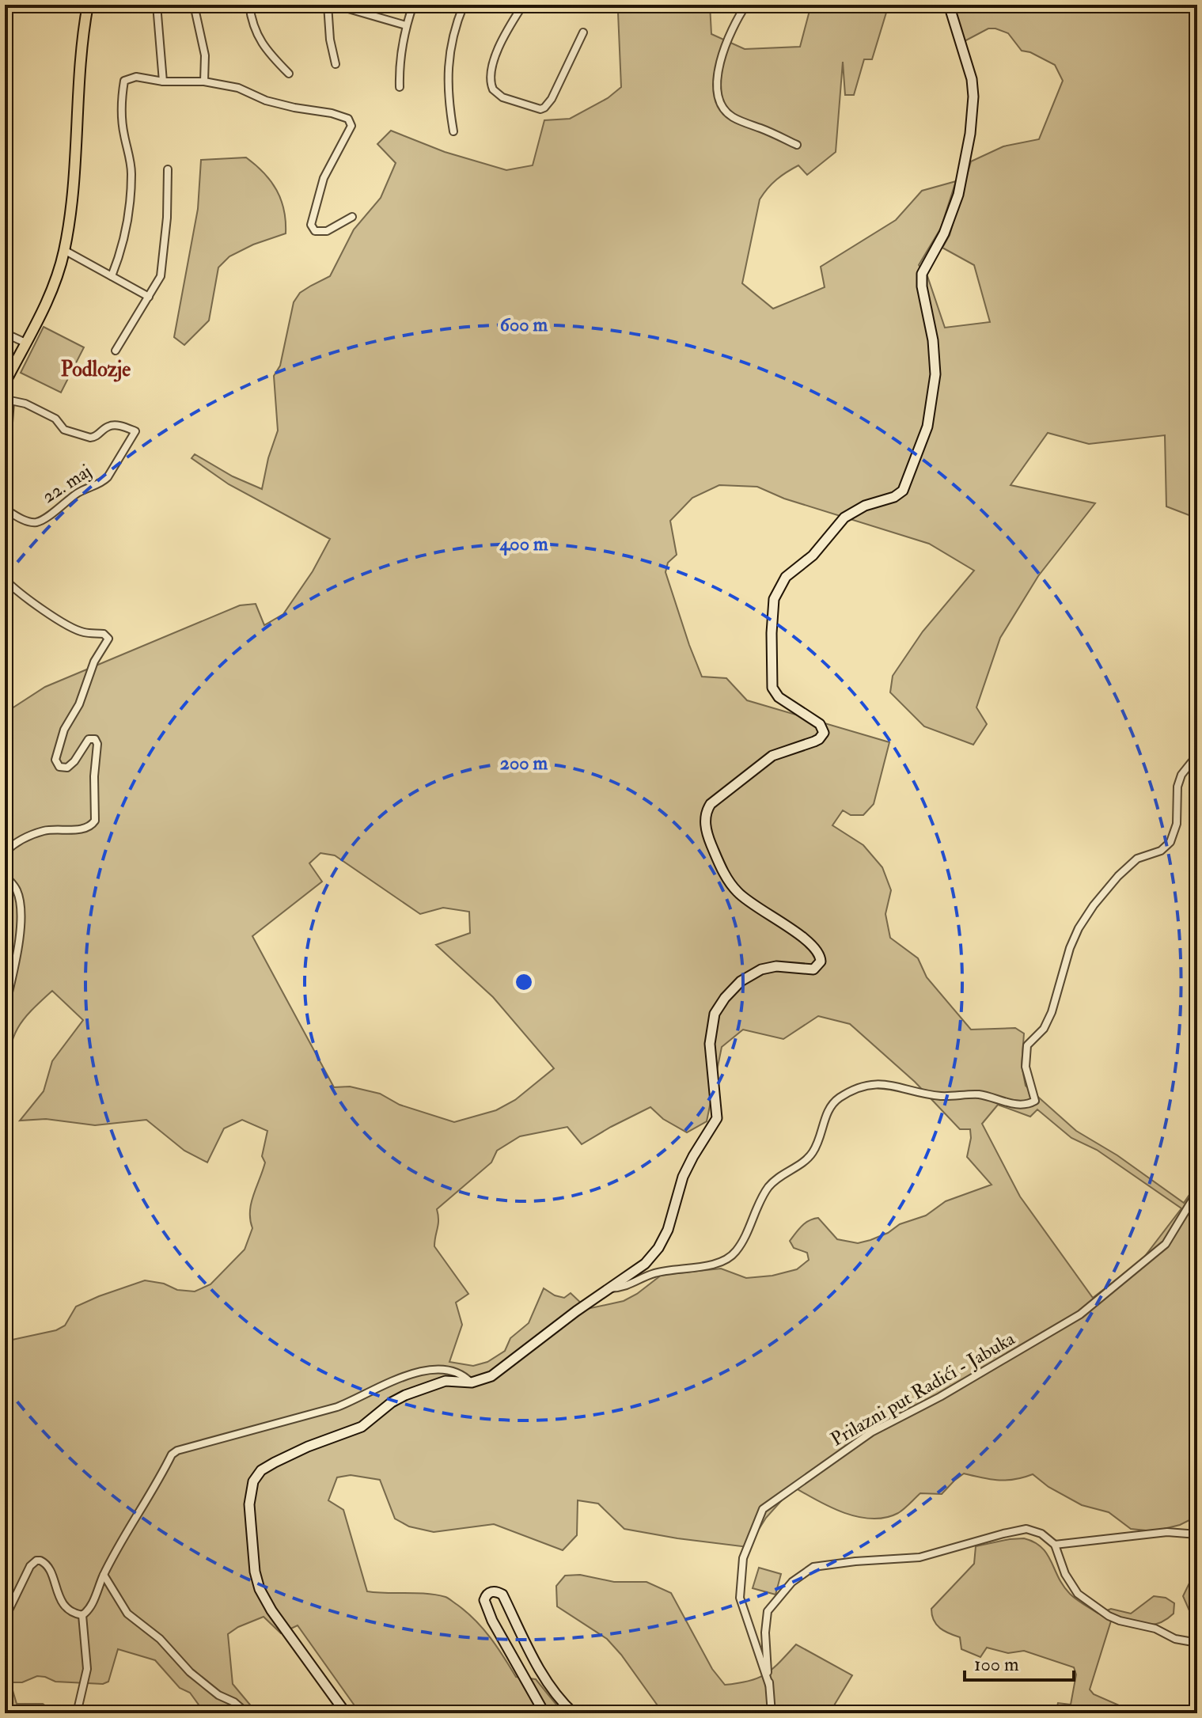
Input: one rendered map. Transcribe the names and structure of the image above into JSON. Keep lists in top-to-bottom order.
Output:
{
  "streets": {
    "street": ["22. maj", "Prilazni put Radići - Jabuka"]
  },
  "districts": ["Podlozje"],
  "scale_bar": "100 m",
  "rings": ["600 m", "400 m", "200 m"]
}
